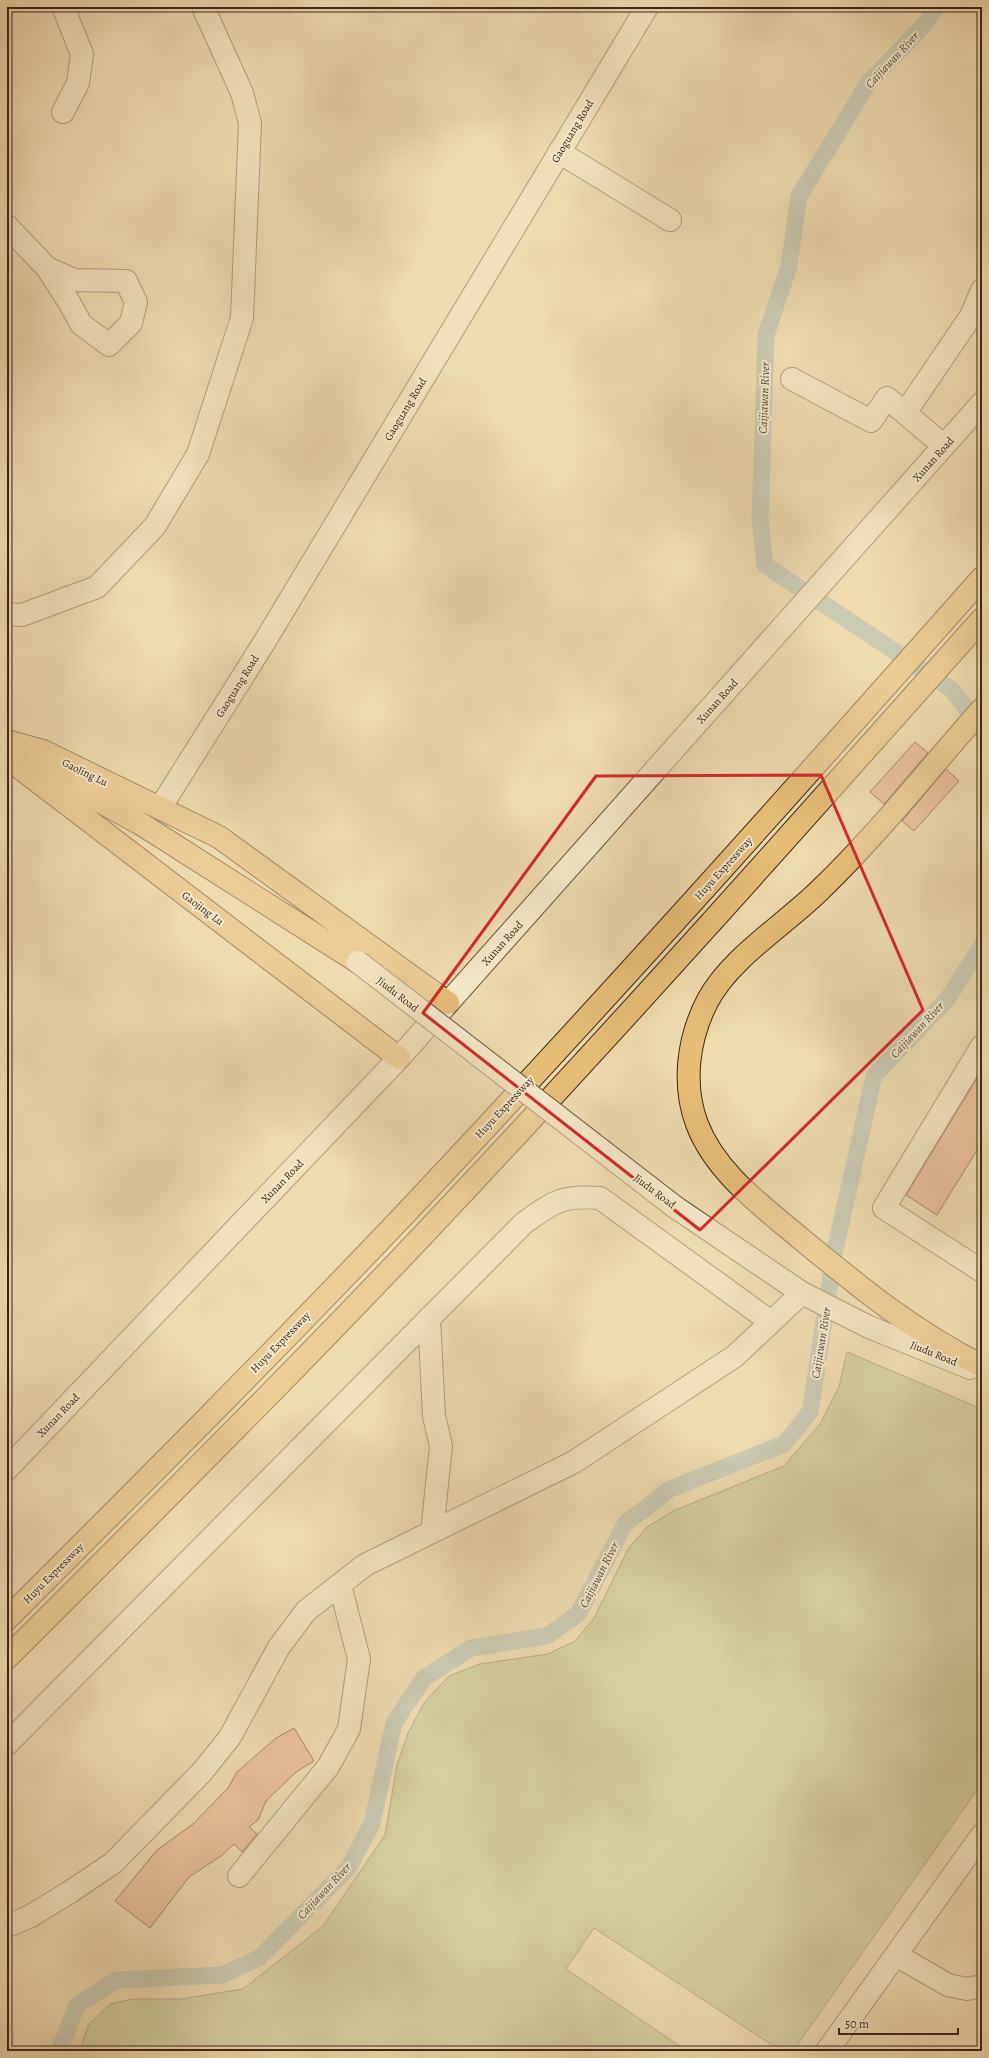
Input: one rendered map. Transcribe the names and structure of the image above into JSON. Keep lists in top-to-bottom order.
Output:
{
  "streets": {
    "main road": ["GaoJing Lu", "Huyu Expressway", "Gaojing Lu"],
    "street": ["Gaoguang Road", "Xunan Road", "Jiudu Road"]
  },
  "crossings": [
    ["Gaoguang Road", "GaoJing Lu"],
    ["Xunan Road", "GaoJing Lu"],
    ["Xunan Road", "Gaojing Lu"],
    ["Gaojing Lu", "Jiudu Road"]
  ],
  "water": ["Caijiawan River"],
  "scale_bar": "50 m"
}
